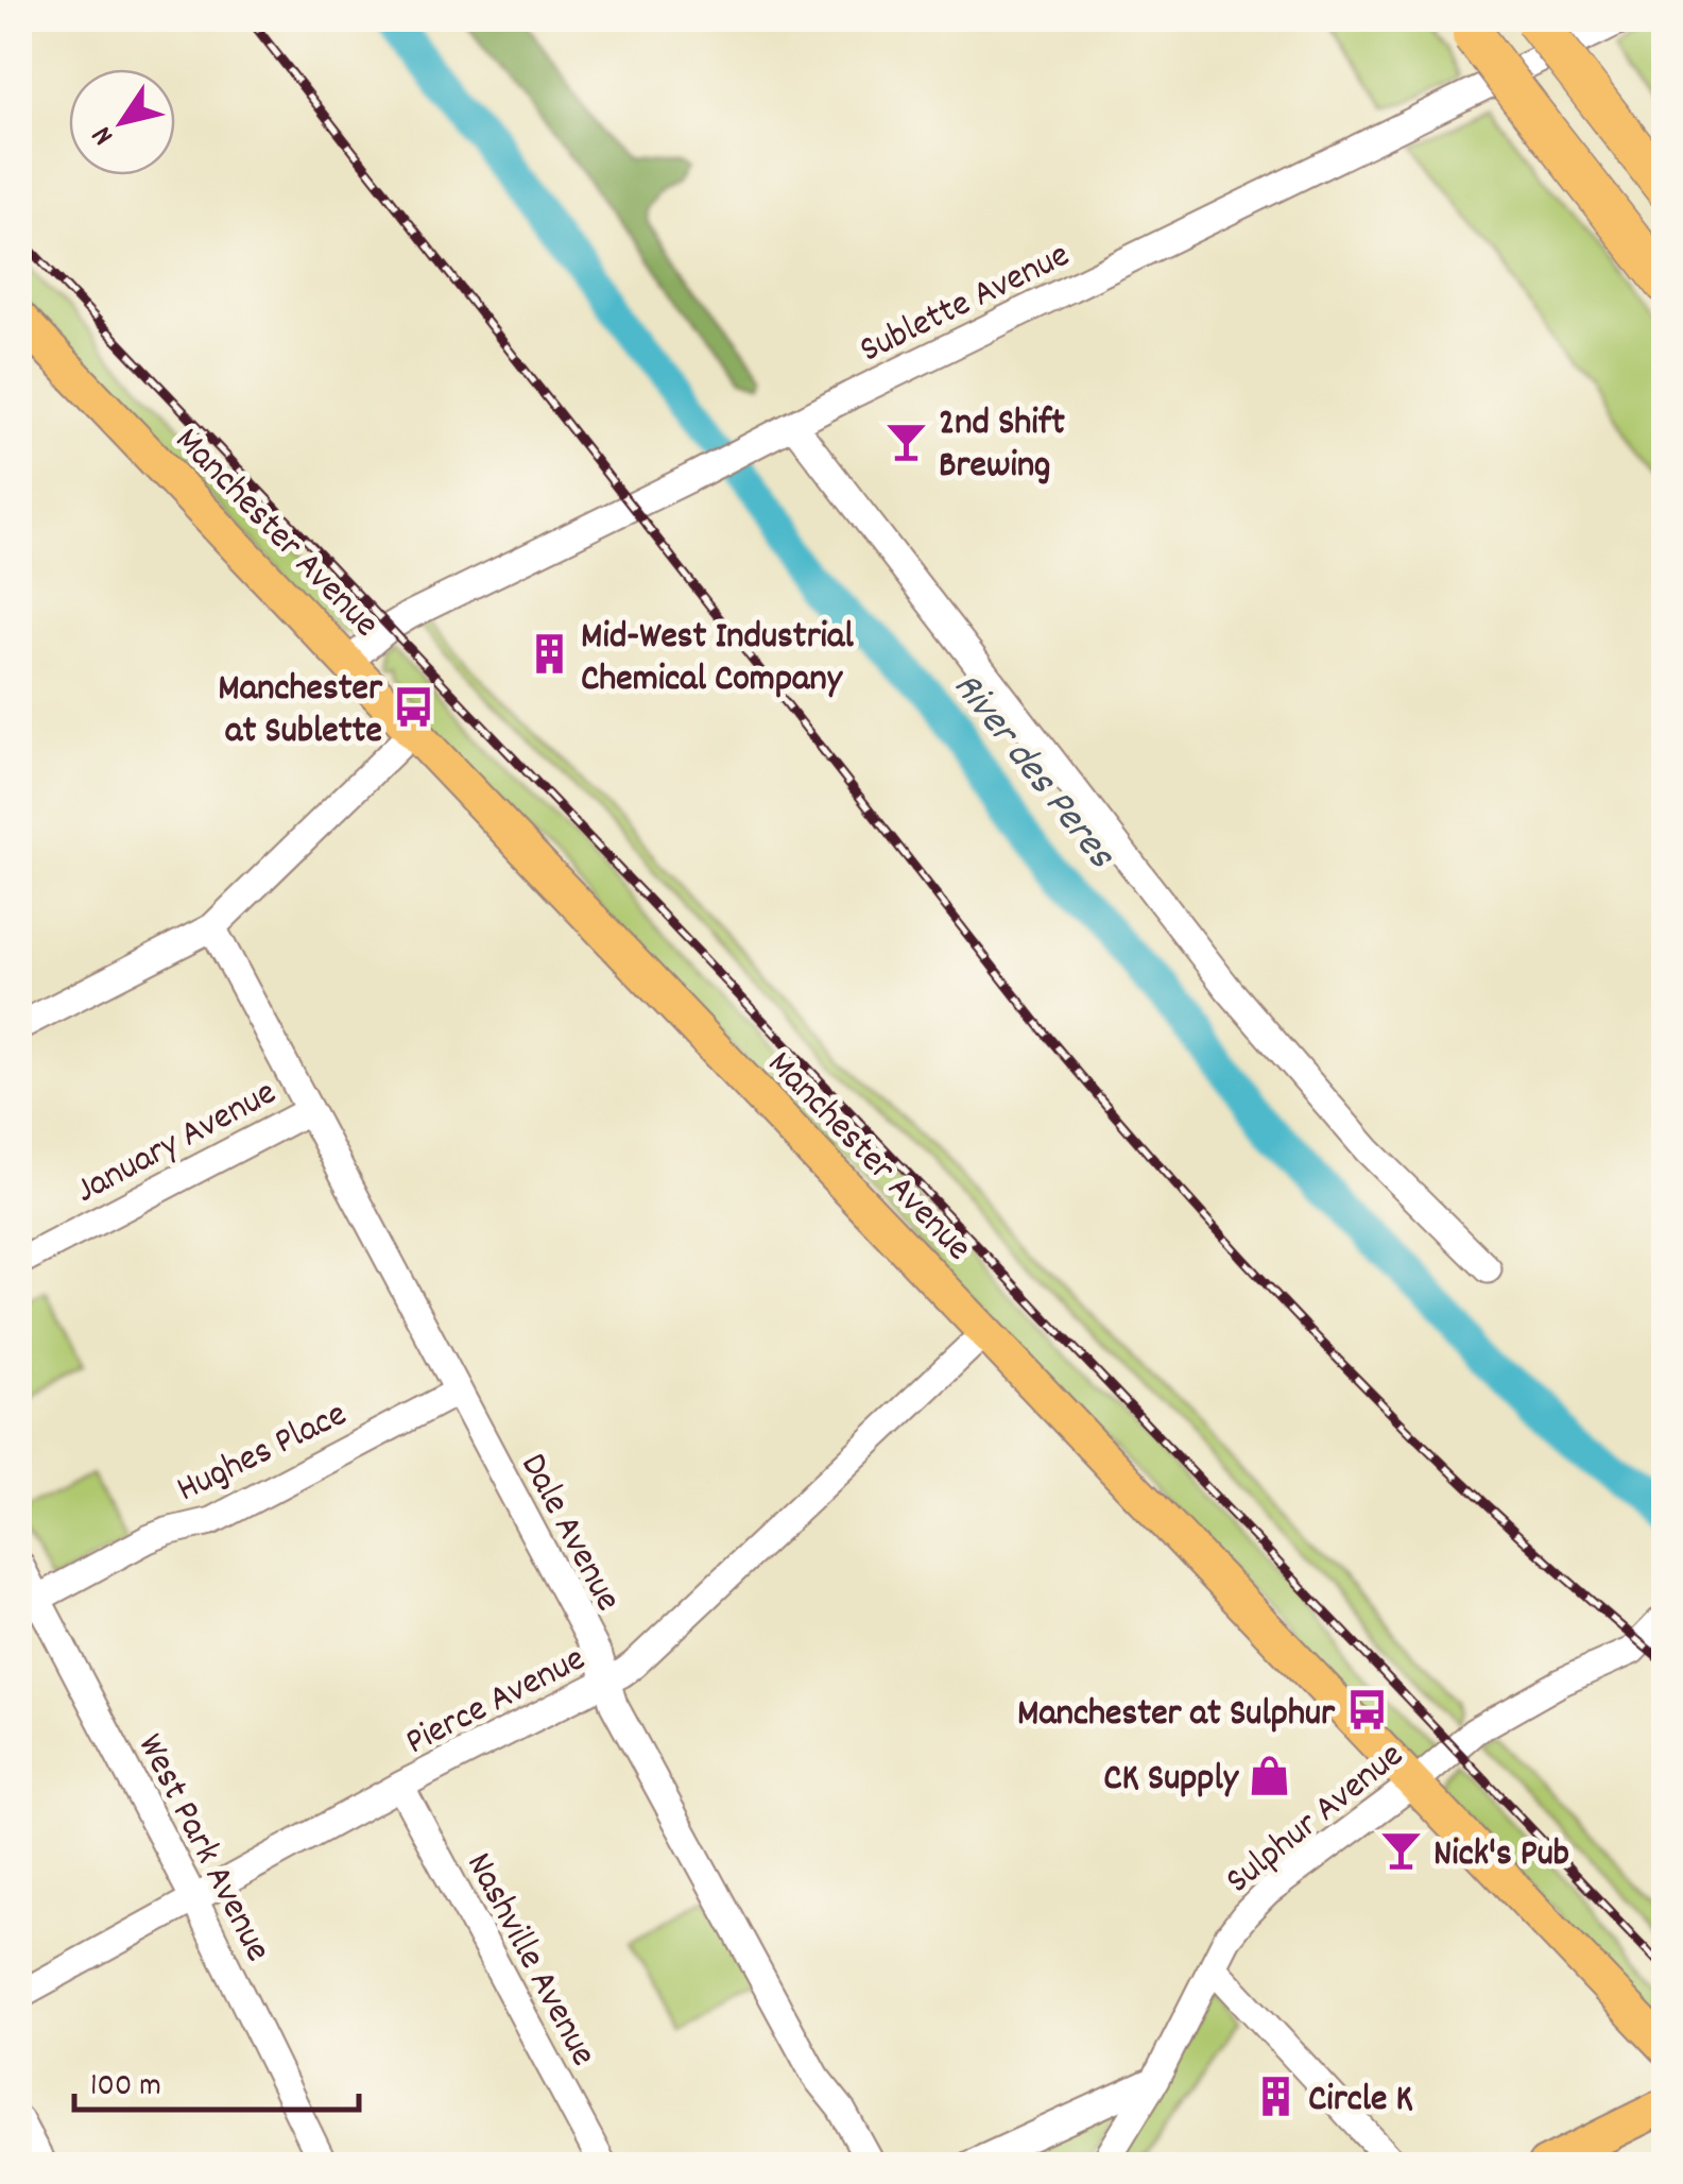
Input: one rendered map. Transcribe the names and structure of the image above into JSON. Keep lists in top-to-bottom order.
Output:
{
  "streets": {
    "main road": ["Manchester Avenue"],
    "street": [
      "Sublette Avenue",
      "January Avenue",
      "Hughes Place",
      "Dale Avenue",
      "Pierce Avenue",
      "Sulphur Avenue",
      "West Park Avenue",
      "Nashville Avenue"
    ]
  },
  "crossings": [
    ["Sublette Avenue", "Manchester Avenue"],
    ["Manchester Avenue", "Pierce Avenue"],
    ["Manchester Avenue", "Sulphur Avenue"],
    ["January Avenue", "Dale Avenue"],
    ["Hughes Place", "Dale Avenue"],
    ["Hughes Place", "West Park Avenue"],
    ["Dale Avenue", "Pierce Avenue"],
    ["Pierce Avenue", "West Park Avenue"],
    ["Pierce Avenue", "Nashville Avenue"]
  ],
  "water": ["River des Peres"],
  "places": {
    "bar": ["2nd Shift Brewing", "Nick's Pub"],
    "building": ["Mid-West Industrial Chemical Company", "Circle K"],
    "bus stop": ["Manchester at Sublette", "Manchester at Sulphur"],
    "shop": ["CK Supply"]
  },
  "scale_bar": "100 m",
  "north": "bottom left"
}
